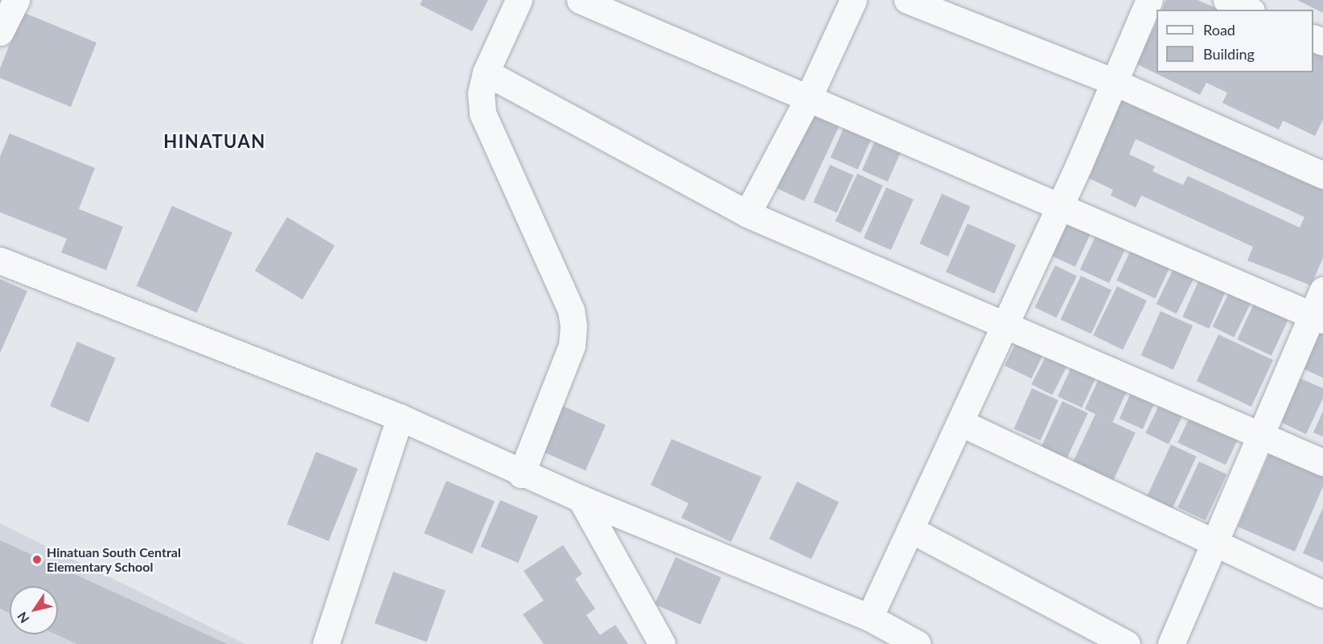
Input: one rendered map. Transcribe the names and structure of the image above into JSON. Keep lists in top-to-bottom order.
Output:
{
  "districts": ["HINATUAN"],
  "places": ["Hinatuan South Central Elementary School"],
  "legend": ["Road", "Building"],
  "north": "bottom left"
}
